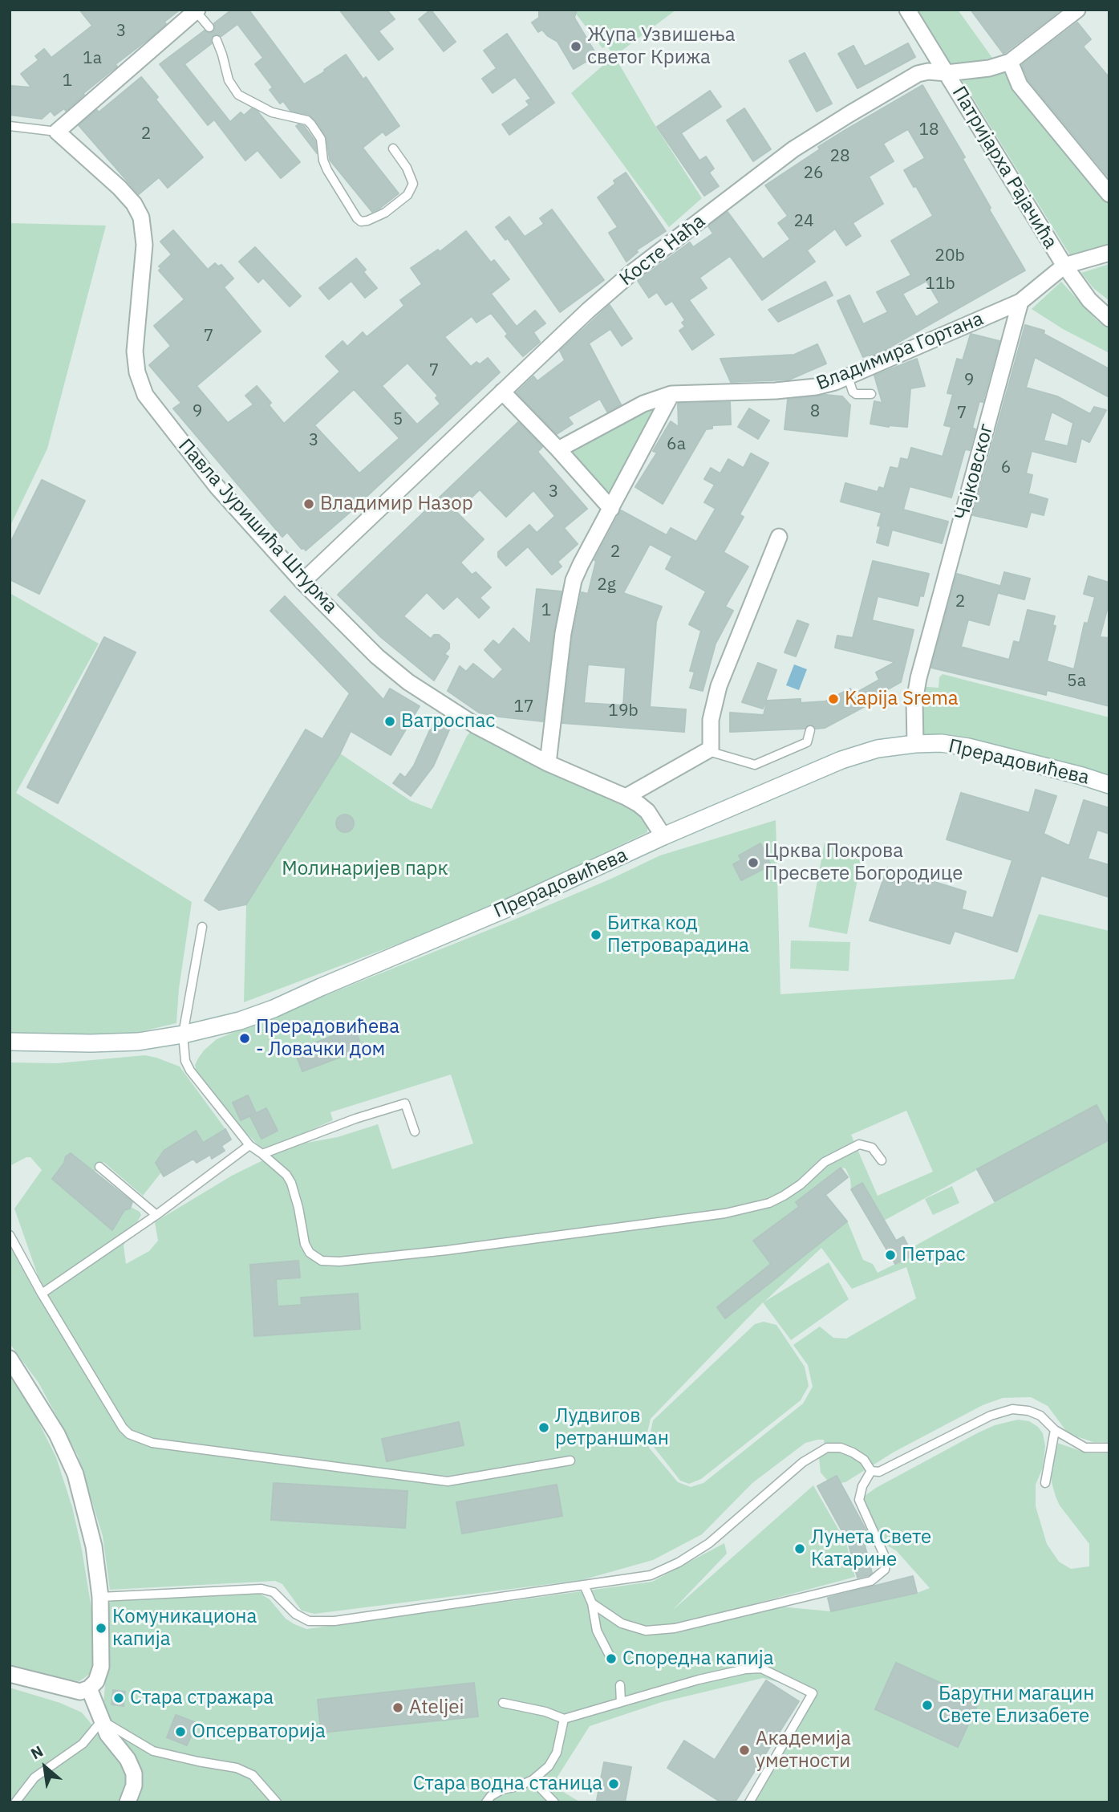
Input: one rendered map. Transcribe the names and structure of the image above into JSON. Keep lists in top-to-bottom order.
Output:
{
  "streets": {
    "main road": ["Прерадовићева"],
    "street": [
      "Патријарха Рајачића",
      "Косте Нађа",
      "Владимира Гортана",
      "Чајковског",
      "Павла Јуришића Штурма"
    ]
  },
  "crossings": [
    ["Патријарха Рајачића", "Косте Нађа"],
    ["Косте Нађа", "Павла Јуришића Штурма"],
    ["Владимира Гортана", "Чајковског"],
    ["Чајковског", "Прерадовићева"],
    ["Павла Јуришића Штурма", "Прерадовићева"]
  ],
  "parks": ["Молинаријев парк"],
  "places": [
    "Жупа Узвишења светог Крижа",
    "Владимир Назор",
    "Kapija Srema",
    "Ватроспас",
    "Црква Покрова Пресвете Богородице",
    "Битка код Петроварадина",
    "Прерадовићева - Ловачки дом",
    "Петрас",
    "Лудвигов ретраншман",
    "Лунета Свете Катарине",
    "Комуникациона капија",
    "Споредна капија",
    "Стара стражара",
    "Барутни магацин Свете Елизабете",
    "Ateljei",
    "Опсерваторија",
    "Академија уметности",
    "Стара водна станица"
  ],
  "house_numbers": [
    "3",
    "1a",
    "1",
    "18",
    "2",
    "28",
    "26",
    "24",
    "20b",
    "11b",
    "7",
    "7",
    "9",
    "9",
    "8",
    "7",
    "5",
    "3",
    "6a",
    "6",
    "3",
    "2",
    "2g",
    "2",
    "1",
    "5a",
    "17",
    "19b"
  ],
  "north": "top left"
}
